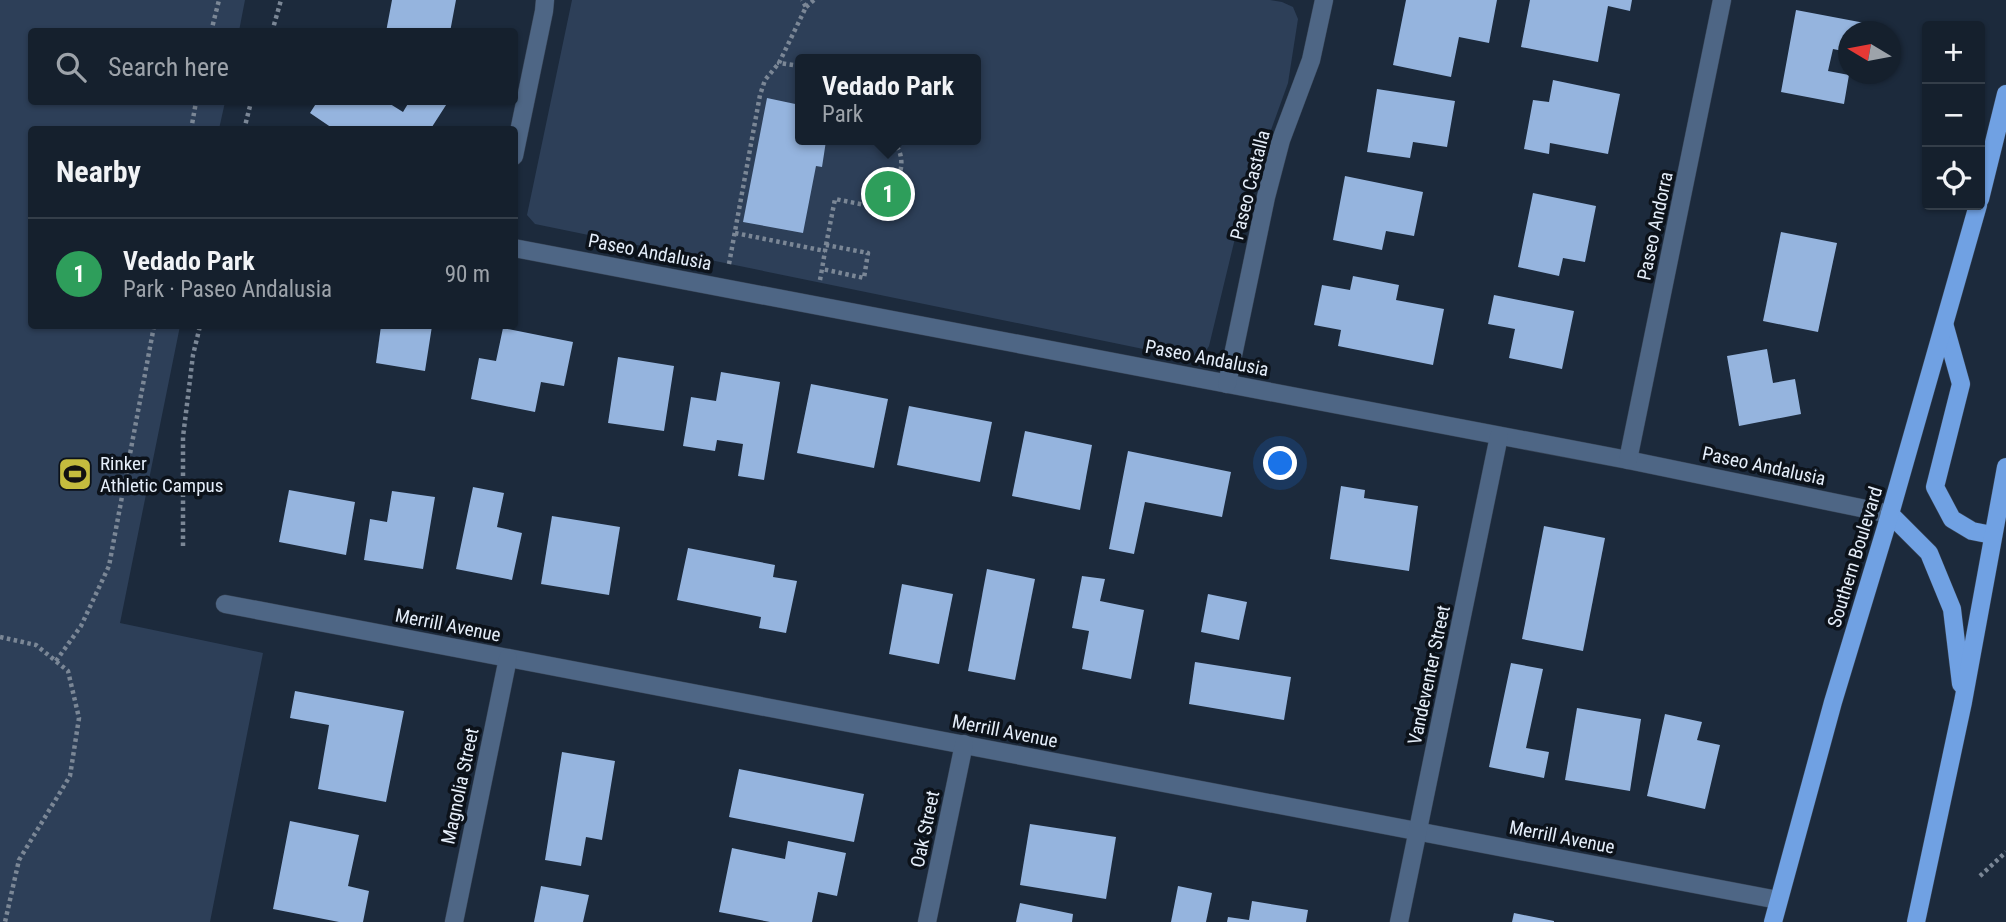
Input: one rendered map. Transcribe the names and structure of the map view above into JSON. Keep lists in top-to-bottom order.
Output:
{
  "streets": {
    "main road": ["Southern Boulevard"],
    "street": [
      "Paseo Castalla",
      "Paseo Andorra",
      "Paseo Andalusia",
      "Merrill Avenue",
      "Vandeventer Street",
      "Magnolia Street",
      "Oak Street"
    ]
  },
  "crossings": [
    ["Paseo Castalla", "Paseo Andalusia"],
    ["Paseo Andorra", "Paseo Andalusia"],
    ["Paseo Andalusia", "Southern Boulevard"],
    ["Paseo Andalusia", "Vandeventer Street"],
    ["Southern Boulevard", "Merrill Avenue"],
    ["Merrill Avenue", "Vandeventer Street"],
    ["Merrill Avenue", "Magnolia Street"],
    ["Merrill Avenue", "Oak Street"]
  ],
  "places": {
    "sports": ["Rinker Athletic Campus"]
  },
  "north": "left",
  "page": {
    "map_buttons": ["+", "−"],
    "search": "Search here",
    "popup": ["Vedado Park", "Park"],
    "heading": "Nearby",
    "pins": "1",
    "list": [
      {
        "mark": "1",
        "name": "Vedado Park",
        "note": "Park · Paseo Andalusia",
        "value": "90 m"
      }
    ]
  }
}
